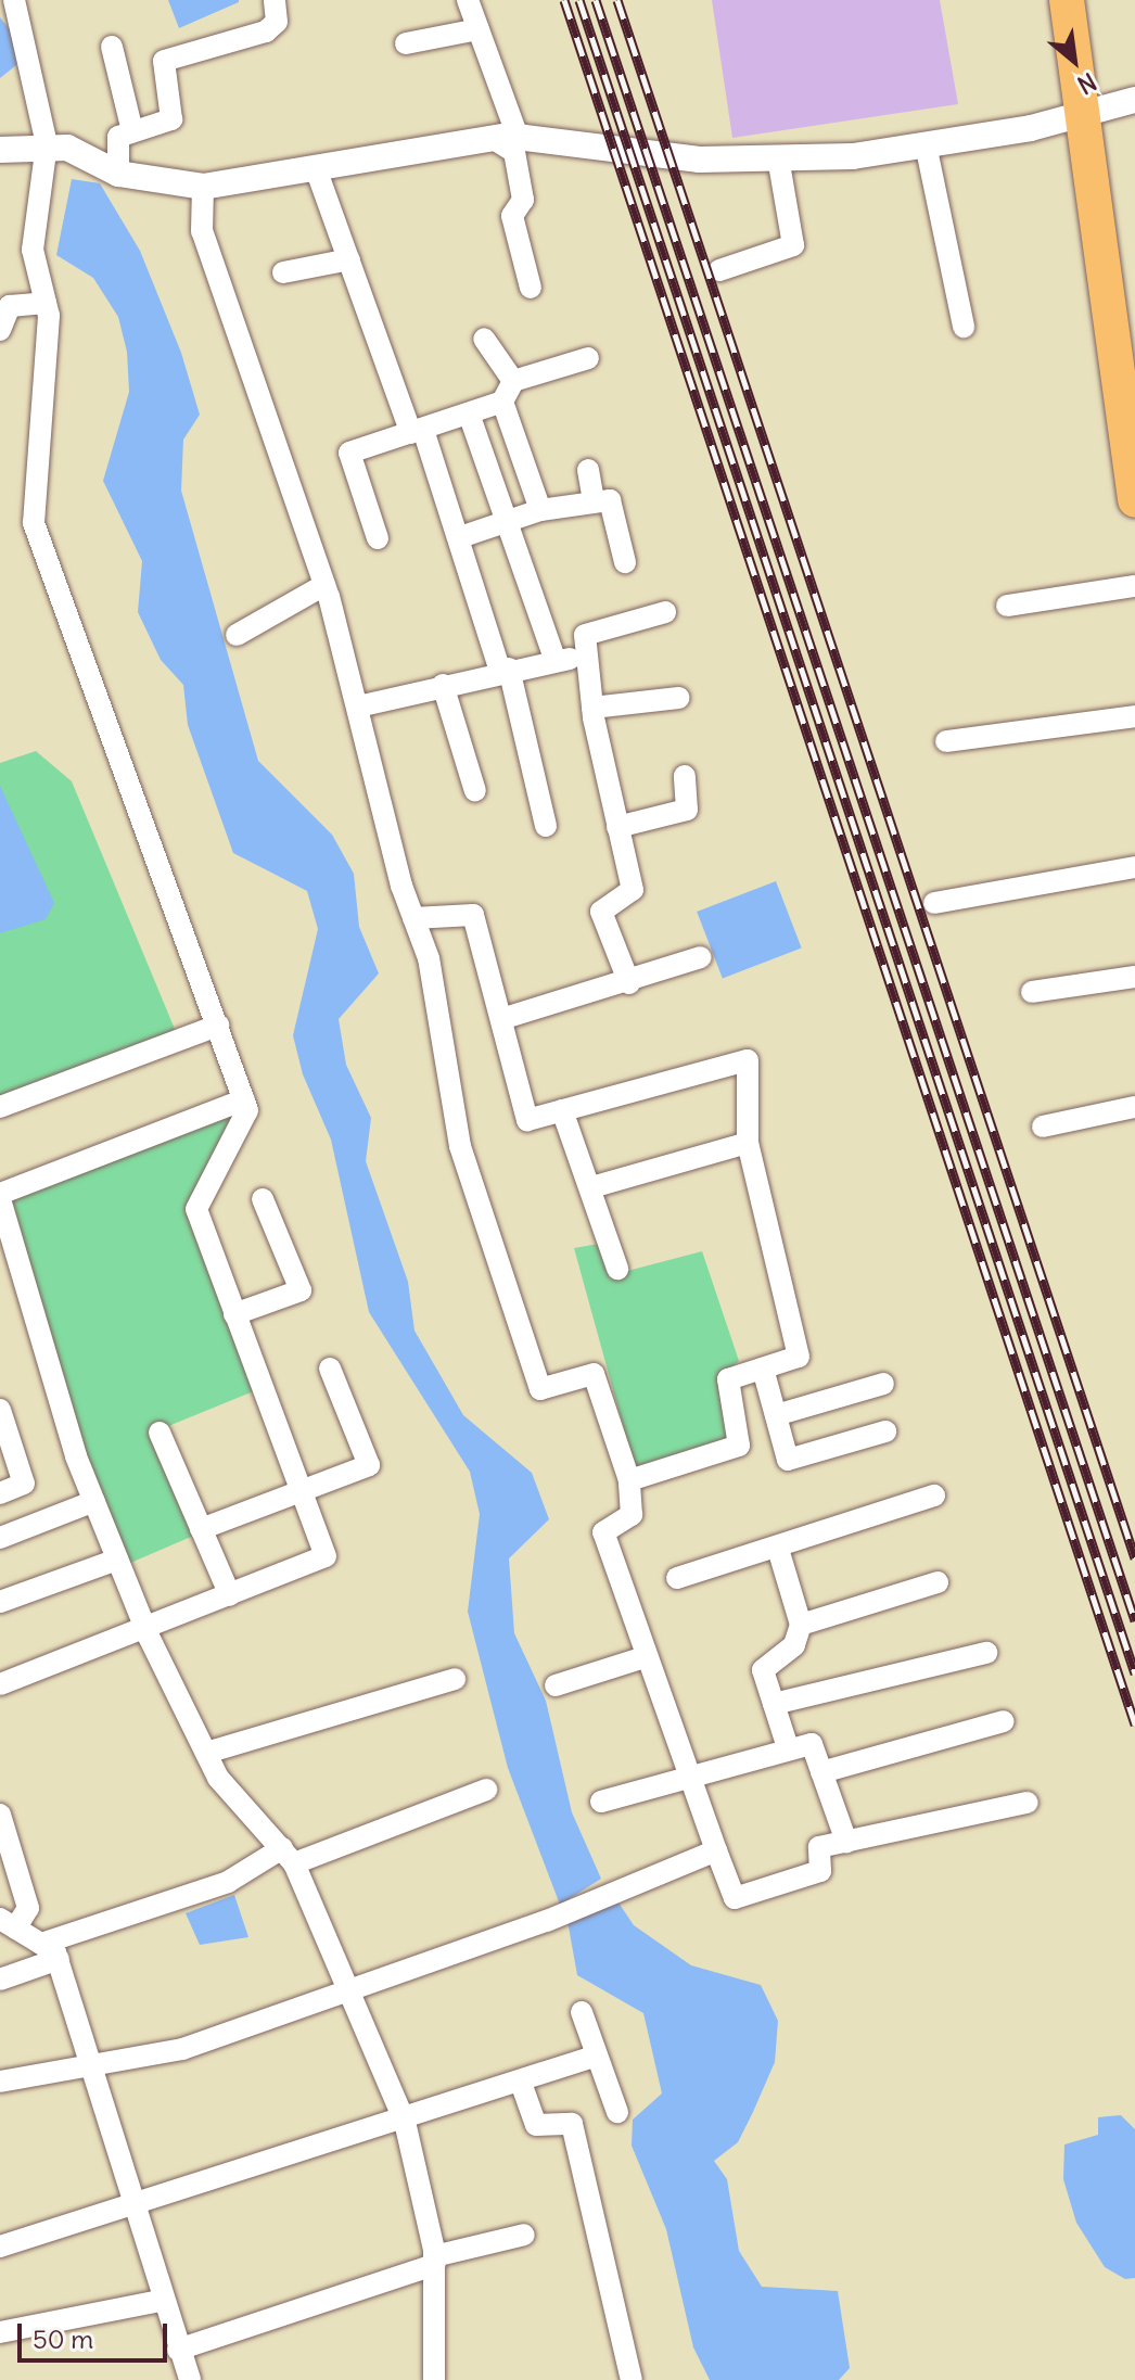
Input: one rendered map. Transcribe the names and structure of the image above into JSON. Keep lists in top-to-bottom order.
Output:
{
  "scale_bar": "50 m",
  "north": "bottom right"
}
